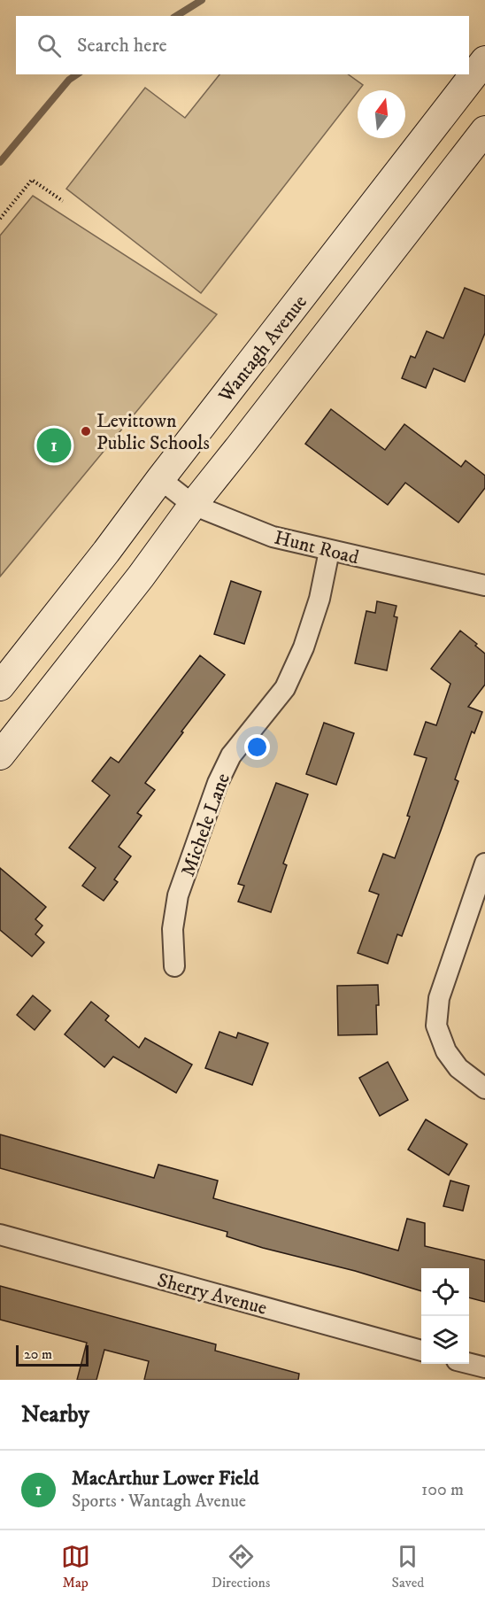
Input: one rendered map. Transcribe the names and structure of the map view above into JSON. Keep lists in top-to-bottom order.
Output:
{
  "streets": {
    "main road": ["Wantagh Avenue"],
    "street": ["Hunt Road", "Michele Lane", "Sherry Avenue"]
  },
  "crossings": [
    ["Wantagh Avenue", "Hunt Road"],
    ["Hunt Road", "Michele Lane"]
  ],
  "places": ["Levittown Public Schools"],
  "scale_bar": "20 m",
  "north": "top",
  "page": {
    "search": "Search here",
    "pins": "1",
    "scale": "20 m",
    "heading": "Nearby",
    "list": [
      {
        "mark": "1",
        "name": "MacArthur Lower Field",
        "note": "Sports · Wantagh Avenue",
        "value": "100 m"
      }
    ],
    "nav": ["Map", "Directions", "Saved"]
  }
}
